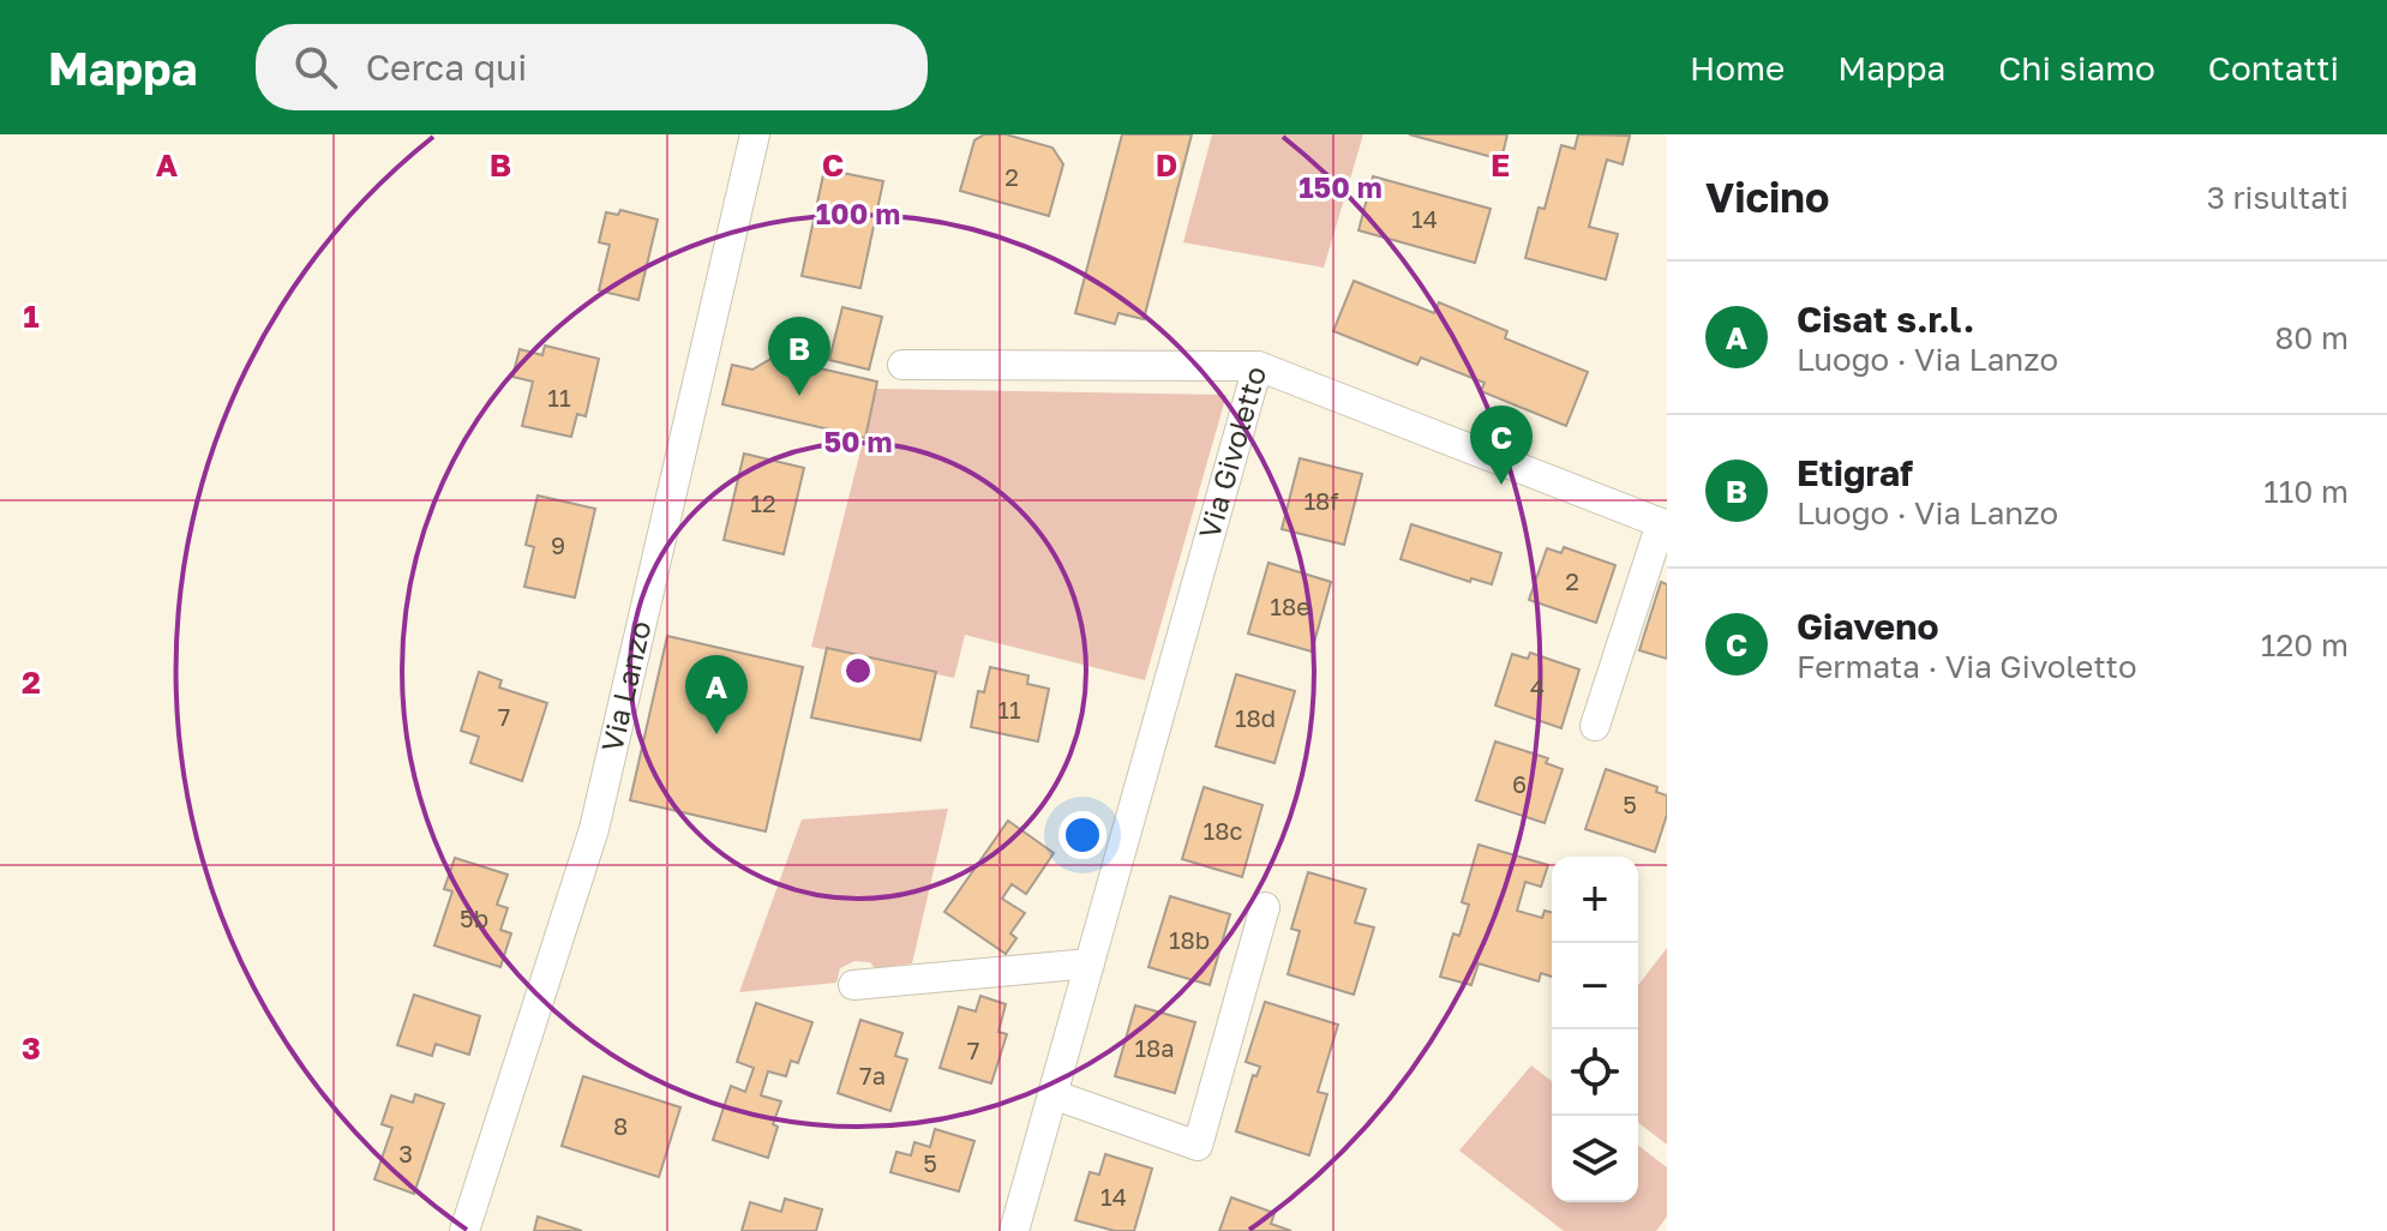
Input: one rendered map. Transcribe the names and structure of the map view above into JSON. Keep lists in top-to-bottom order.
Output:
{
  "streets": {
    "street": ["Via Givoletto", "Via Lanzo"]
  },
  "house_numbers": [
    "2",
    "14",
    "11",
    "18f",
    "12",
    "9",
    "2",
    "18e",
    "4",
    "11",
    "7",
    "18d",
    "6",
    "5",
    "18c",
    "5b",
    "18b",
    "18a",
    "7",
    "7a",
    "8",
    "3",
    "5",
    "14"
  ],
  "page": {
    "header": "Mappa",
    "search": "Cerca qui",
    "nav": [
      "Home",
      "Mappa",
      "Chi siamo",
      "Contatti"
    ],
    "heading": ["Vicino", "3 risultati"],
    "list": [
      {
        "mark": "A",
        "name": "Cisat s.r.l.",
        "note": "Luogo · Via Lanzo",
        "value": "80 m"
      },
      {
        "mark": "B",
        "name": "Etigraf",
        "note": "Luogo · Via Lanzo",
        "value": "110 m"
      },
      {
        "mark": "C",
        "name": "Giaveno",
        "note": "Fermata · Via Givoletto",
        "value": "120 m"
      }
    ],
    "pins": ["B", "C", "A"],
    "map_buttons": ["+", "−"]
  },
  "grid": {
    "columns": [
      "A",
      "B",
      "C",
      "D",
      "E"
    ],
    "rows": ["1", "2", "3"]
  },
  "rings": ["150 m", "100 m", "50 m"]
}
